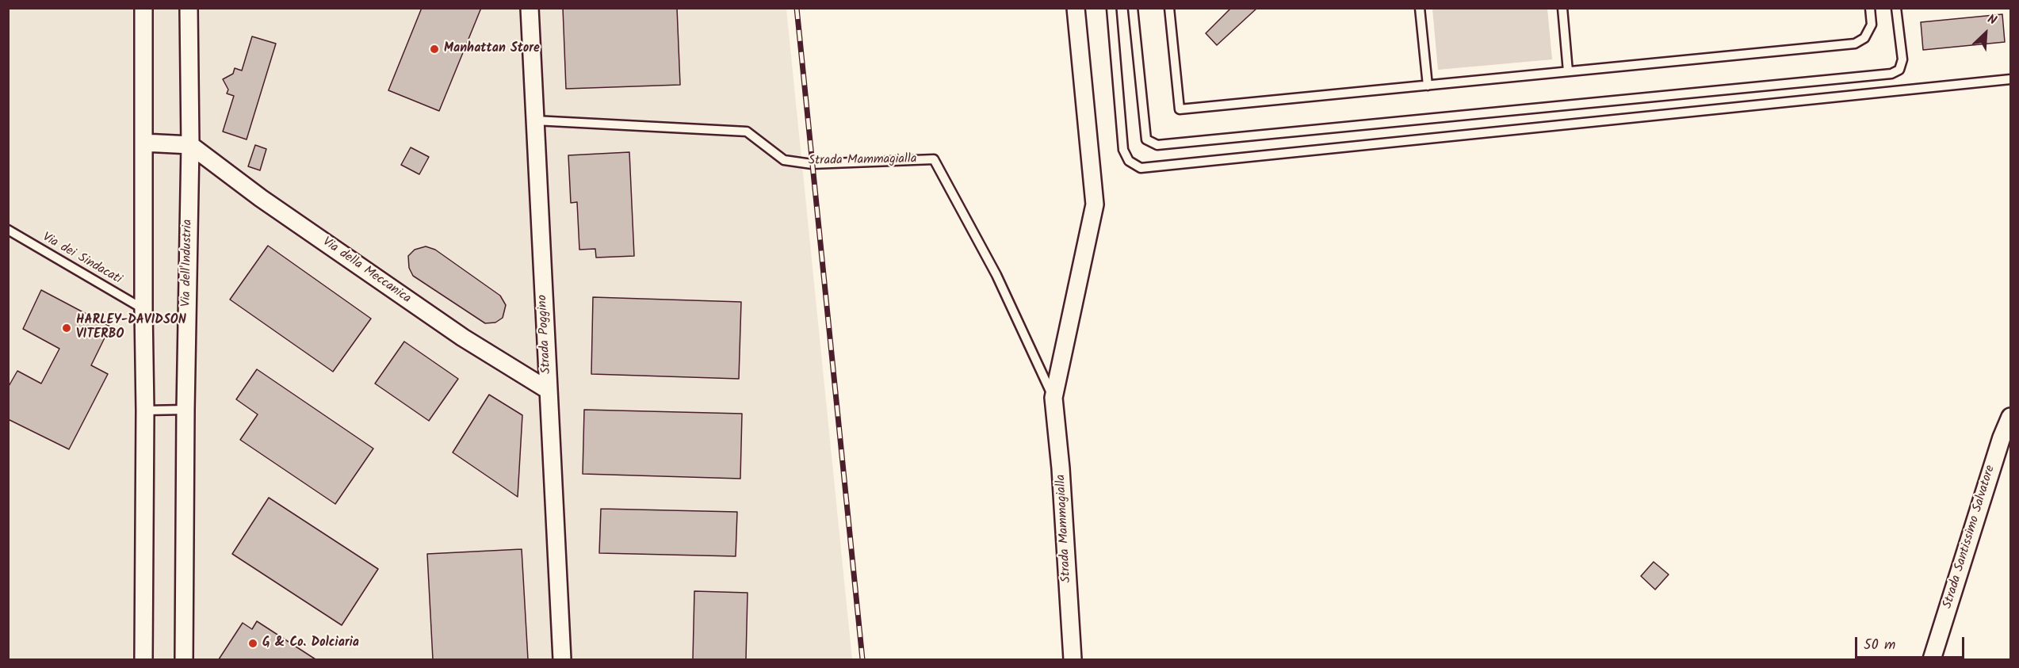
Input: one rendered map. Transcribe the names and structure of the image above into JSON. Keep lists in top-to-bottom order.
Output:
{
  "streets": {
    "street": [
      "Strada Mammagialla",
      "Via dell'Industria",
      "Via della Meccanica",
      "Strada Poggino",
      "Strada Santissimo Salvatore"
    ],
    "lane": ["Via dei Sindacati"]
  },
  "crossings": [
    ["Strada Mammagialla", "Strada Poggino"],
    ["Via dell'Industria", "Via della Meccanica"],
    ["Via della Meccanica", "Strada Poggino"]
  ],
  "places": ["Manhattan Store", "HARLEY-DAVIDSON VITERBO", "G & Co. Dolciaria"],
  "scale_bar": "50 m",
  "north": "top right"
}
